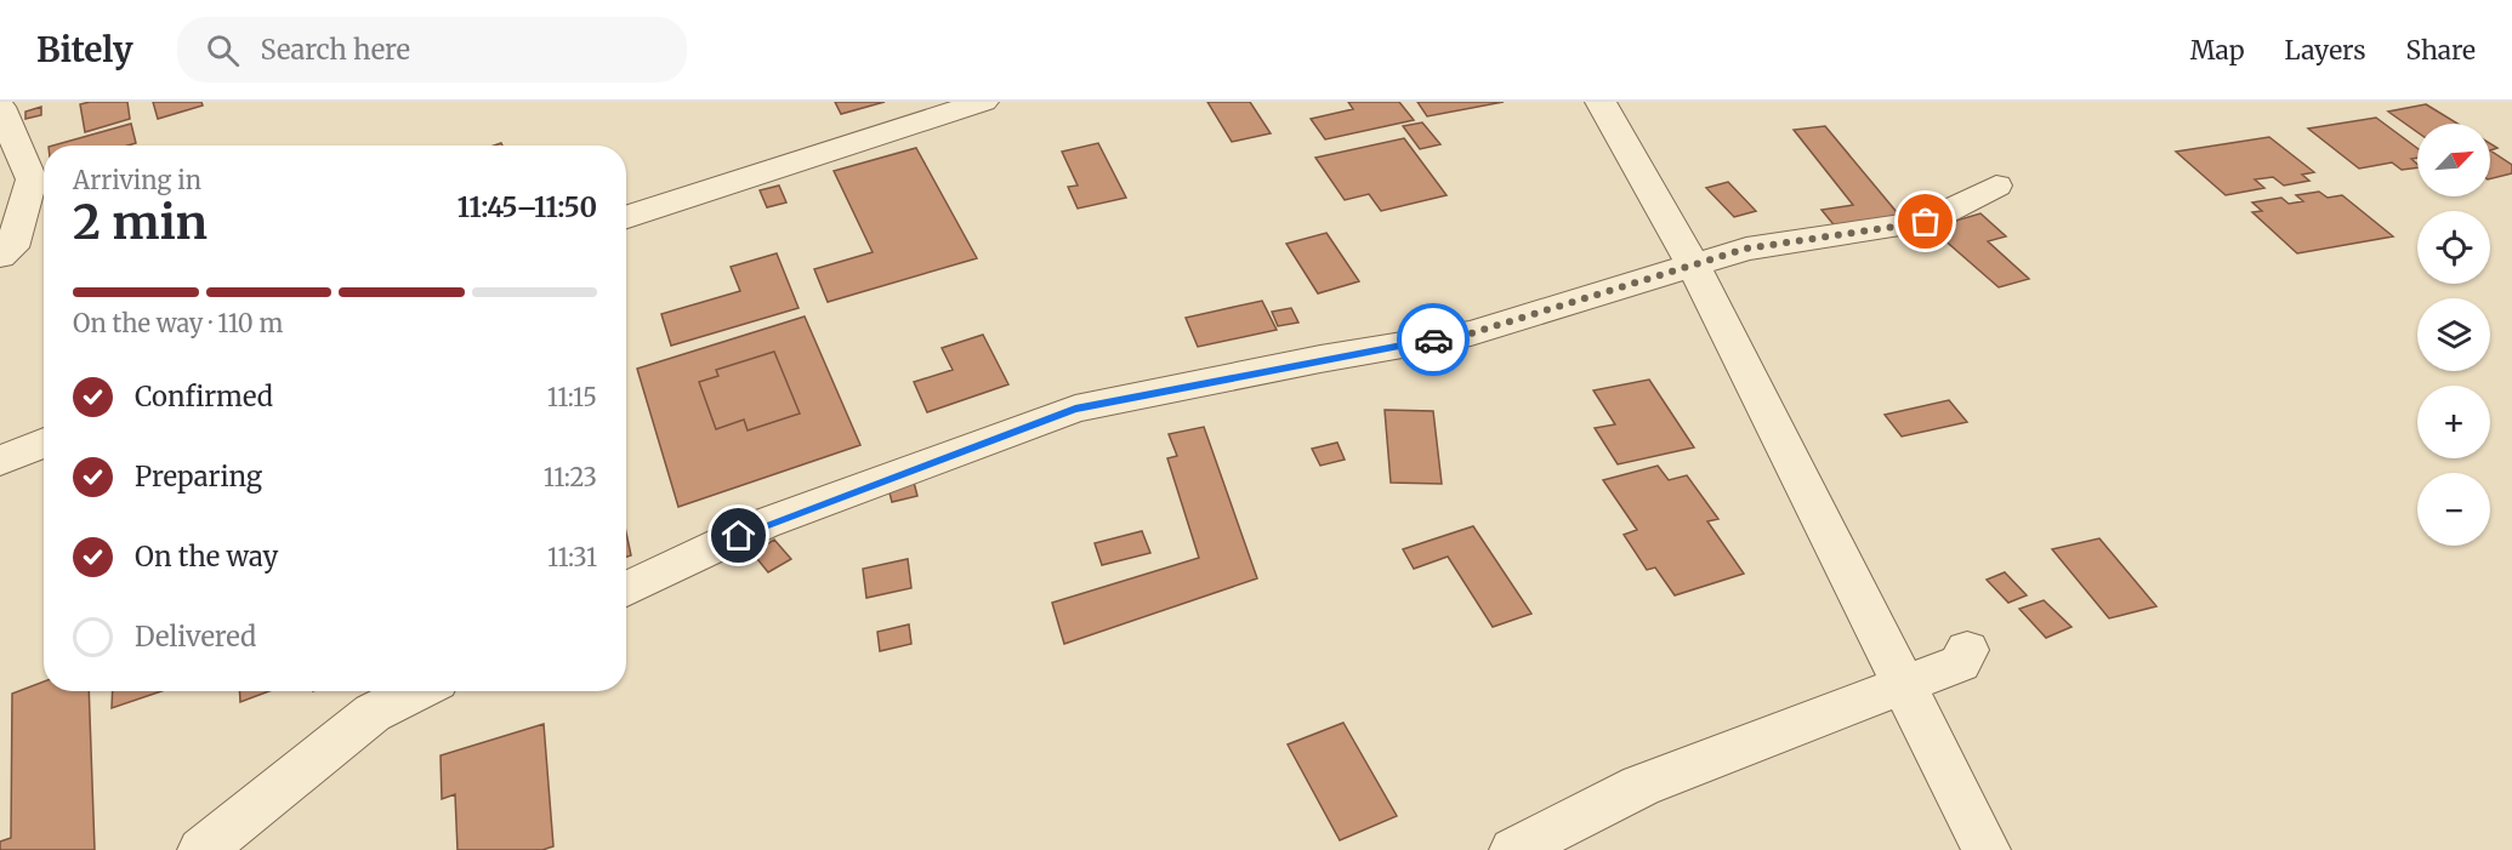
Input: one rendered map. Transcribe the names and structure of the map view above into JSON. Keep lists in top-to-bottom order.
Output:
{
  "north": "top right",
  "page": {
    "header": "Bitely",
    "search": "Search here",
    "nav": ["Map", "Layers", "Share"],
    "map_buttons": ["+", "−"],
    "heading": ["2 min", "Arriving in", "11:45–11:50"],
    "bar": "On the way · 110 m",
    "list": [
      ["Confirmed", "11:15"],
      ["Preparing", "11:23"],
      ["On the way", "11:31"],
      "Delivered"
    ]
  }
}
